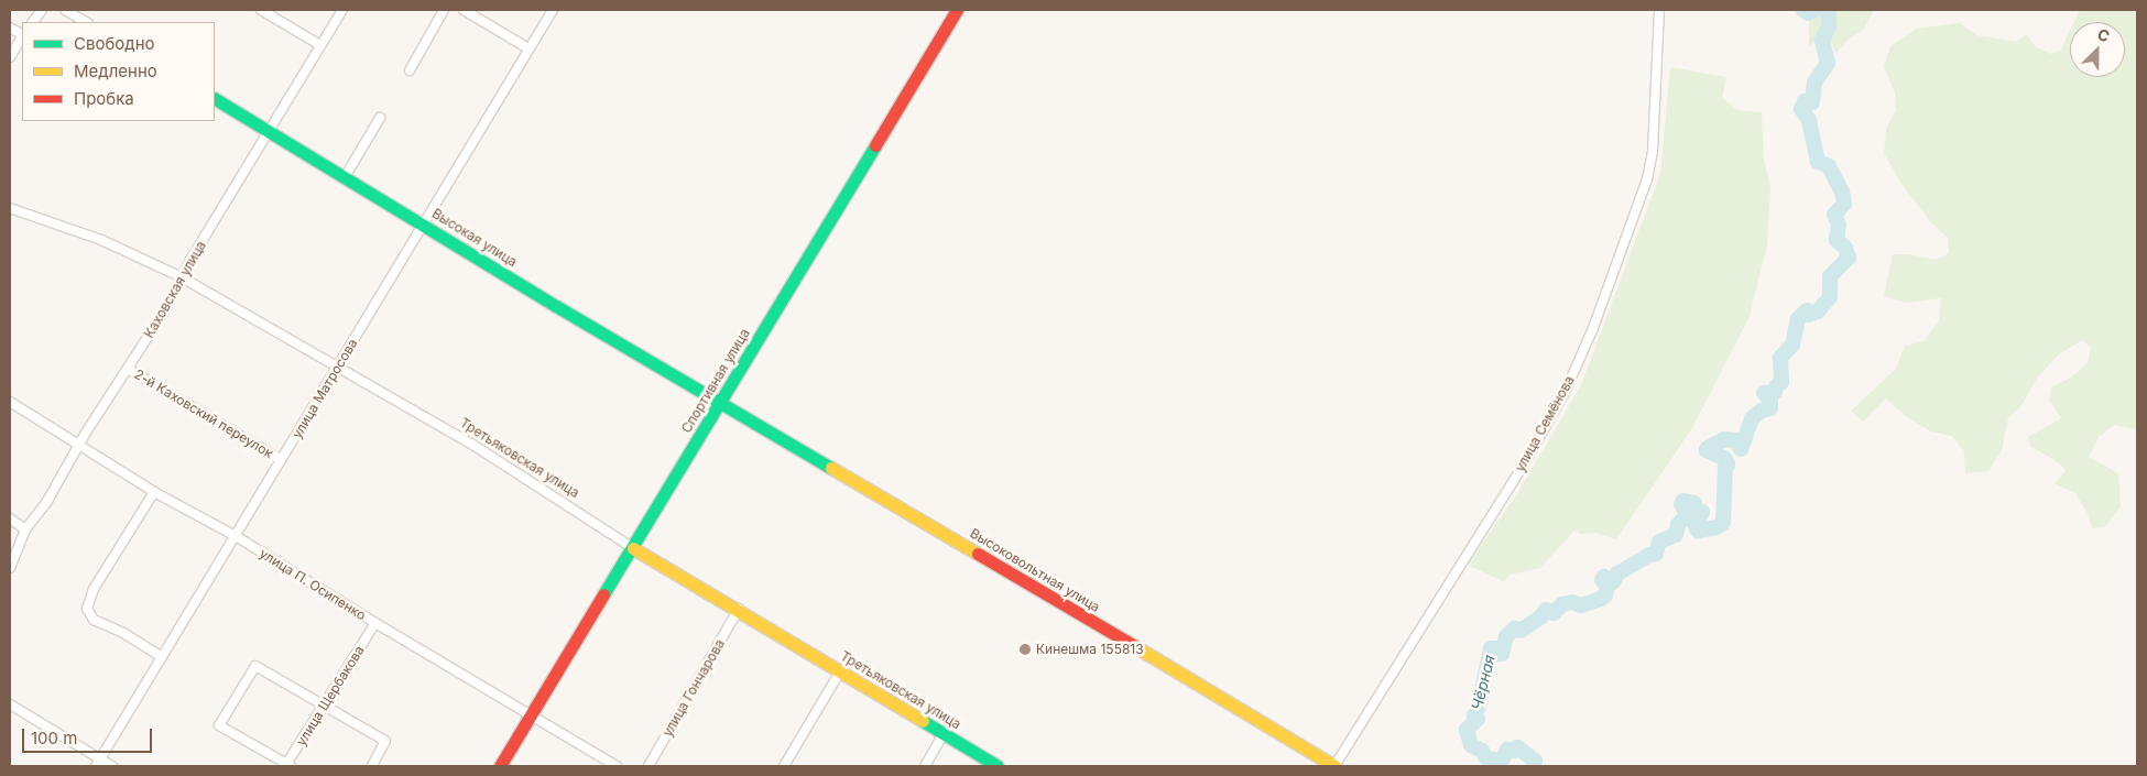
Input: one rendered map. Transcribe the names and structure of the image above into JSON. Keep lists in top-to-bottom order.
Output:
{
  "streets": {
    "street": [
      "Высокая улица",
      "Каховская улица",
      "Спортивная улица",
      "улица Матросова",
      "2-й Каховский переулок",
      "улица Семёнова",
      "Третьяковская улица",
      "Высоковольтная улица",
      "улица П. Осипенко",
      "улица Гончарова",
      "улица Щербакова"
    ]
  },
  "crossings": [
    ["Высокая улица", "Каховская улица"],
    ["Высокая улица", "Спортивная улица"],
    ["Высокая улица", "улица Матросова"],
    ["Высокая улица", "Высоковольтная улица"],
    ["Каховская улица", "2-й Каховский переулок"],
    ["Каховская улица", "Третьяковская улица"],
    ["Каховская улица", "улица П. Осипенко"],
    ["Спортивная улица", "Третьяковская улица"],
    ["Спортивная улица", "Высоковольтная улица"],
    ["Спортивная улица", "улица П. Осипенко"],
    ["улица Матросова", "2-й Каховский переулок"],
    ["улица Матросова", "Третьяковская улица"],
    ["улица Матросова", "улица П. Осипенко"],
    ["улица Семёнова", "Высоковольтная улица"],
    ["Третьяковская улица", "улица Гончарова"],
    ["улица П. Осипенко", "улица Щербакова"]
  ],
  "water": ["Чёрная"],
  "places": ["Кинешма 155813"],
  "legend": ["Свободно", "Медленно", "Пробка"],
  "scale_bar": "100 m",
  "north": "top right"
}
